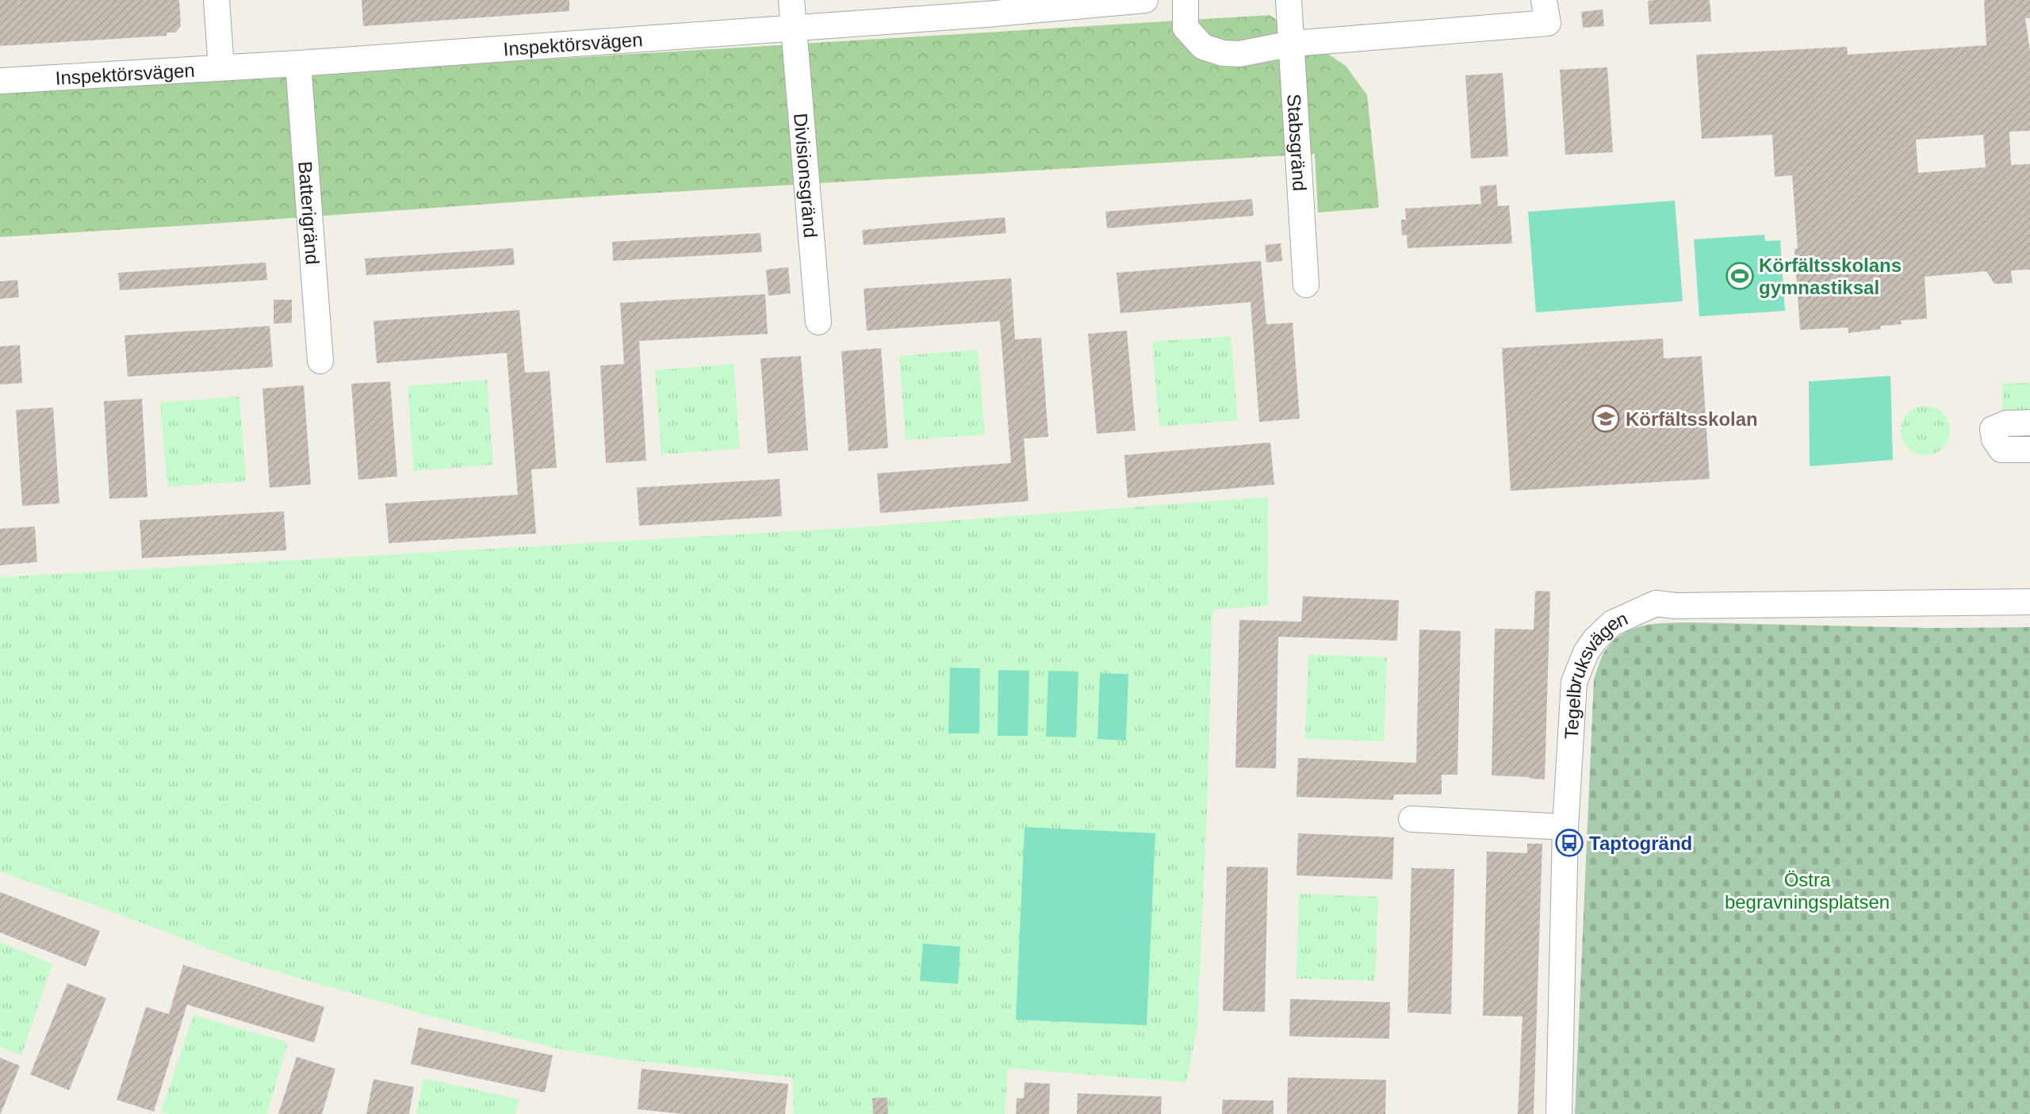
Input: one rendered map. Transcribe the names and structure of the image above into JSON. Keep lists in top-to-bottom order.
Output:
{
  "streets": {
    "street": [
      "Inspektörsvägen",
      "Stabsgränd",
      "Divisionsgränd",
      "Batterigränd",
      "Tegelbruksvägen"
    ]
  },
  "crossings": [
    ["Inspektörsvägen", "Divisionsgränd"],
    ["Inspektörsvägen", "Batterigränd"]
  ],
  "parks": ["Östra begravningsplatsen"],
  "places": {
    "sports": ["Körfältsskolans gymnastiksal"],
    "school or university": ["Körfältsskolan"],
    "bus stop": ["Taptogränd"]
  }
}
